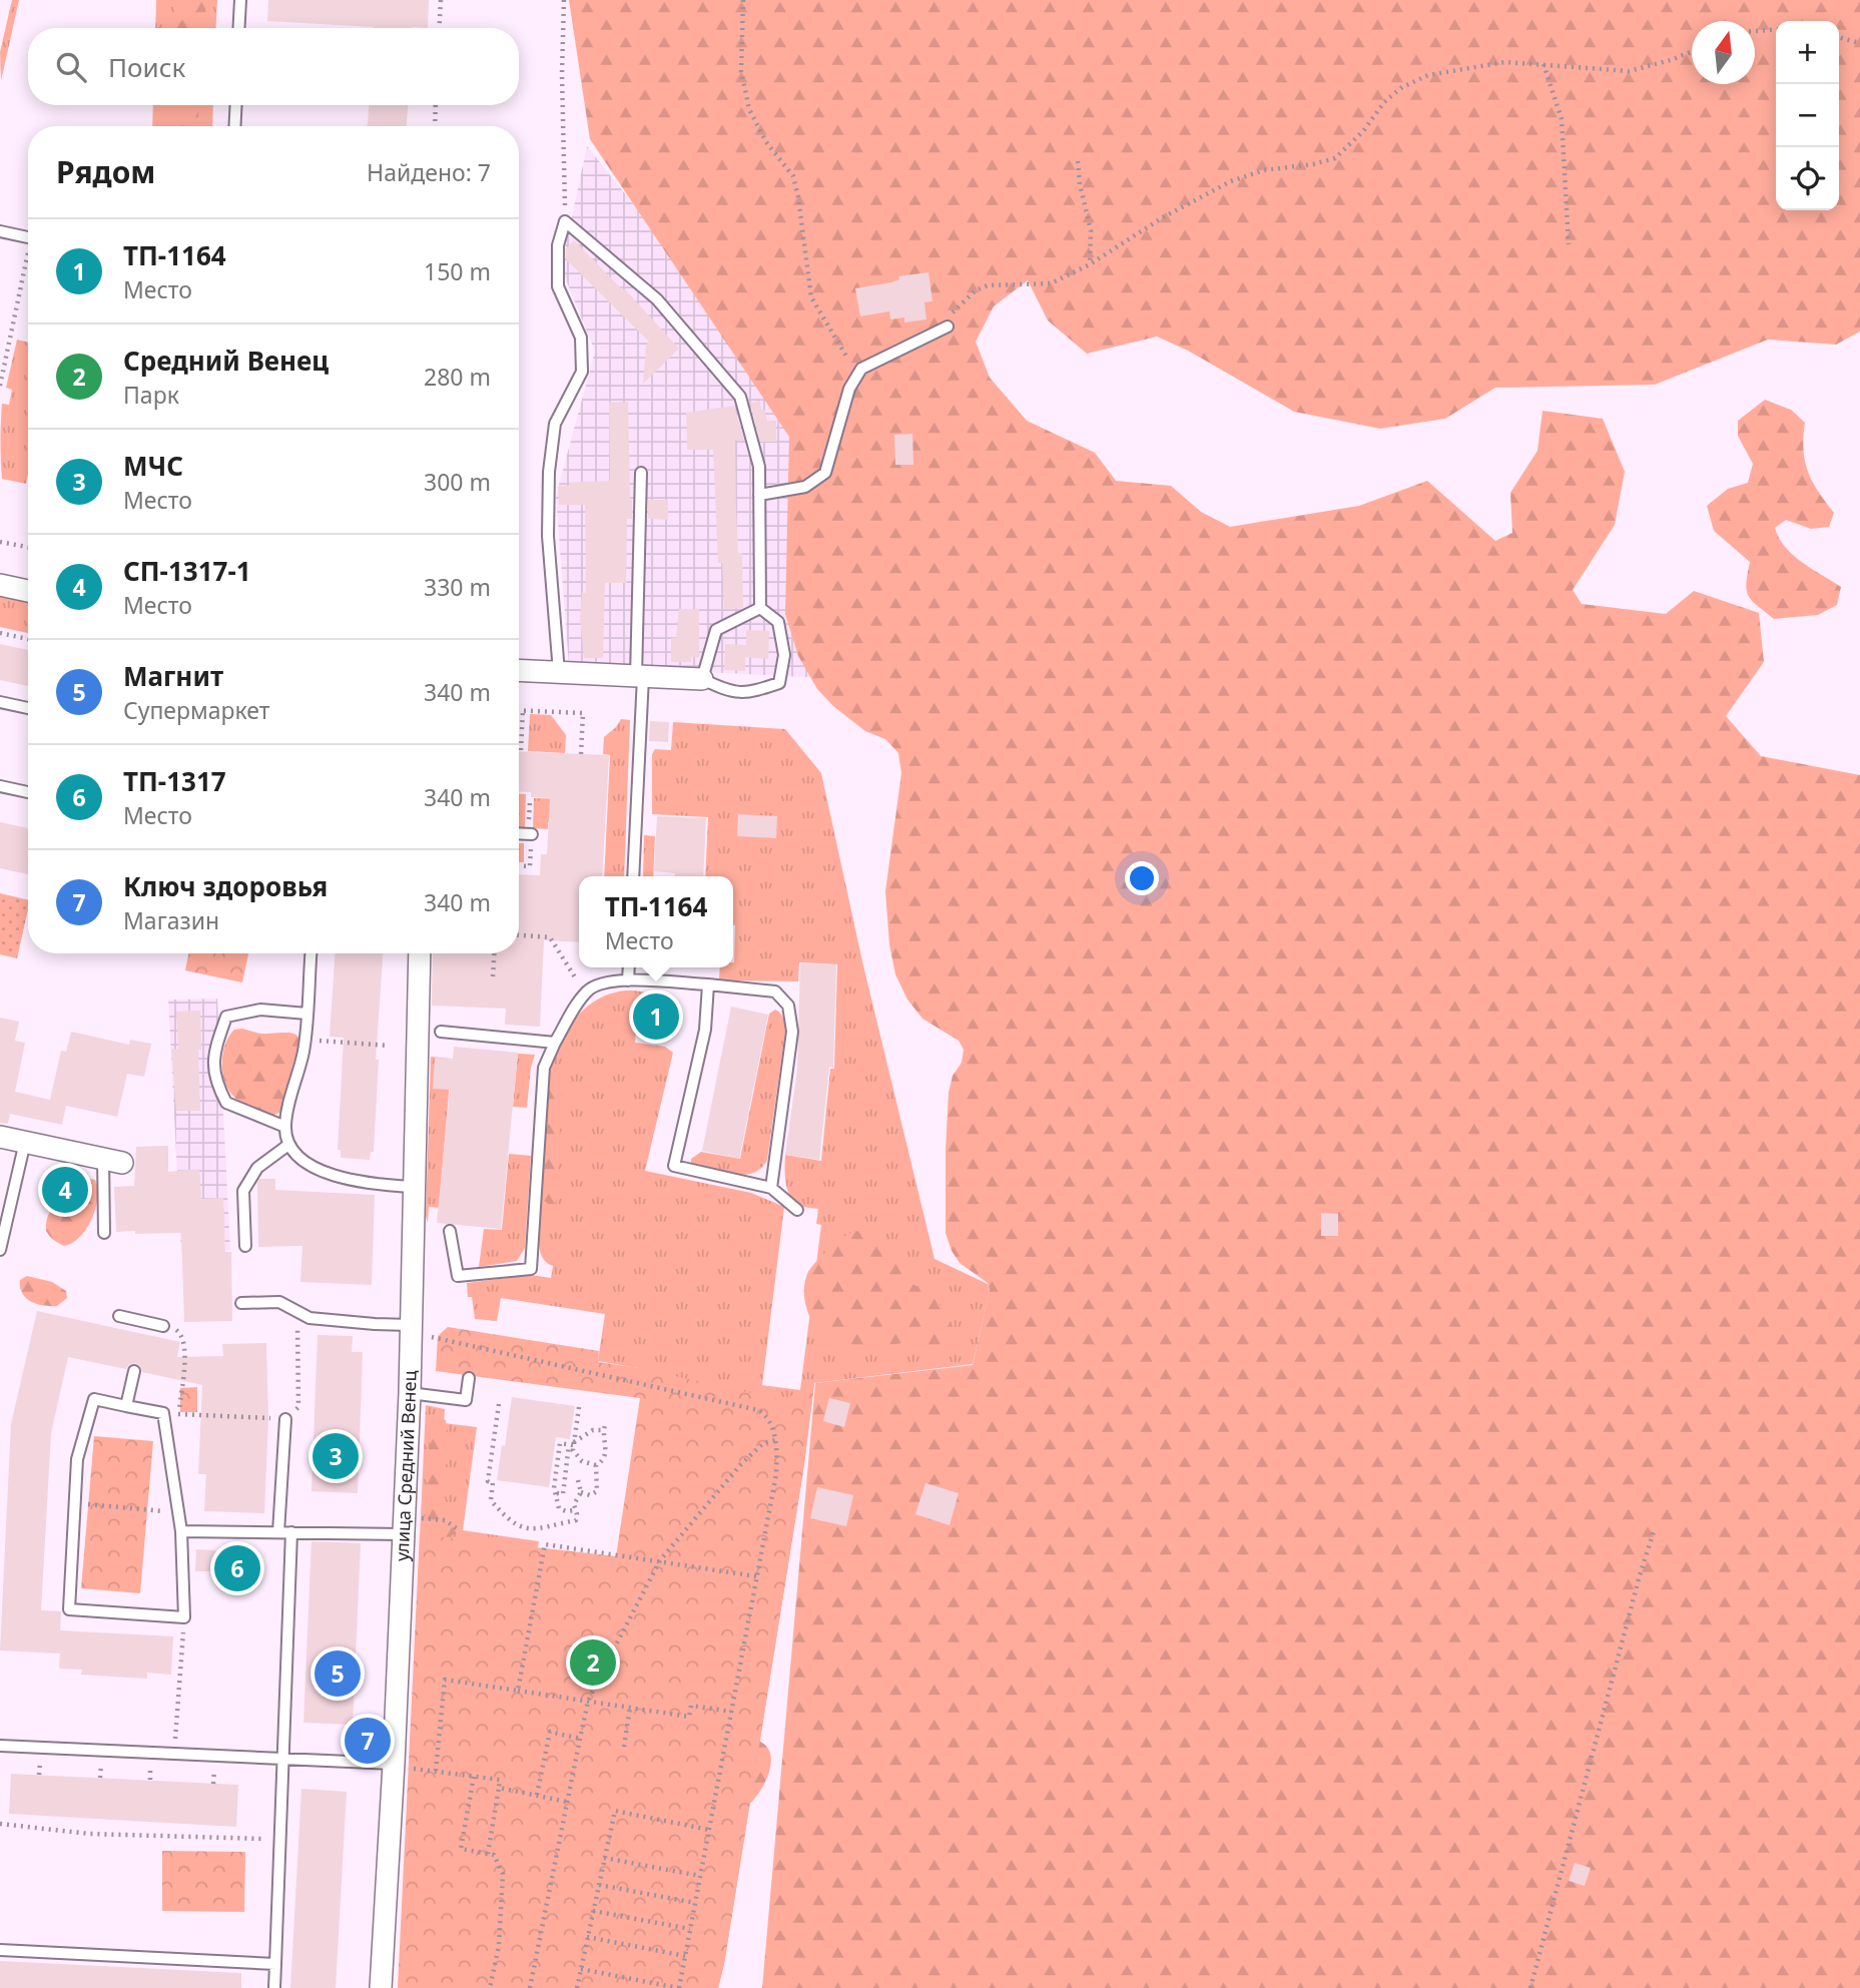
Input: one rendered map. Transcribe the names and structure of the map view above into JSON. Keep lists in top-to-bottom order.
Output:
{
  "streets": {
    "street": ["улица Средний Венец"]
  },
  "north": "top",
  "page": {
    "map_buttons": ["+", "−"],
    "search": "Поиск",
    "heading": ["Рядом", "Найдено: 7"],
    "list": [
      {
        "mark": "1",
        "name": "ТП-1164",
        "note": "Место",
        "value": "150 m"
      },
      {
        "mark": "2",
        "name": "Средний Венец",
        "note": "Парк",
        "value": "280 m"
      },
      {
        "mark": "3",
        "name": "МЧС",
        "note": "Место",
        "value": "300 m"
      },
      {
        "mark": "4",
        "name": "СП-1317-1",
        "note": "Место",
        "value": "330 m"
      },
      {
        "mark": "5",
        "name": "Магнит",
        "note": "Супермаркет",
        "value": "340 m"
      },
      {
        "mark": "6",
        "name": "ТП-1317",
        "note": "Место",
        "value": "340 m"
      },
      {
        "mark": "7",
        "name": "Ключ здоровья",
        "note": "Магазин",
        "value": "340 m"
      }
    ],
    "popup": ["ТП-1164", "Место"],
    "pins": [
      "1",
      "4",
      "3",
      "6",
      "2",
      "5",
      "7"
    ]
  }
}
